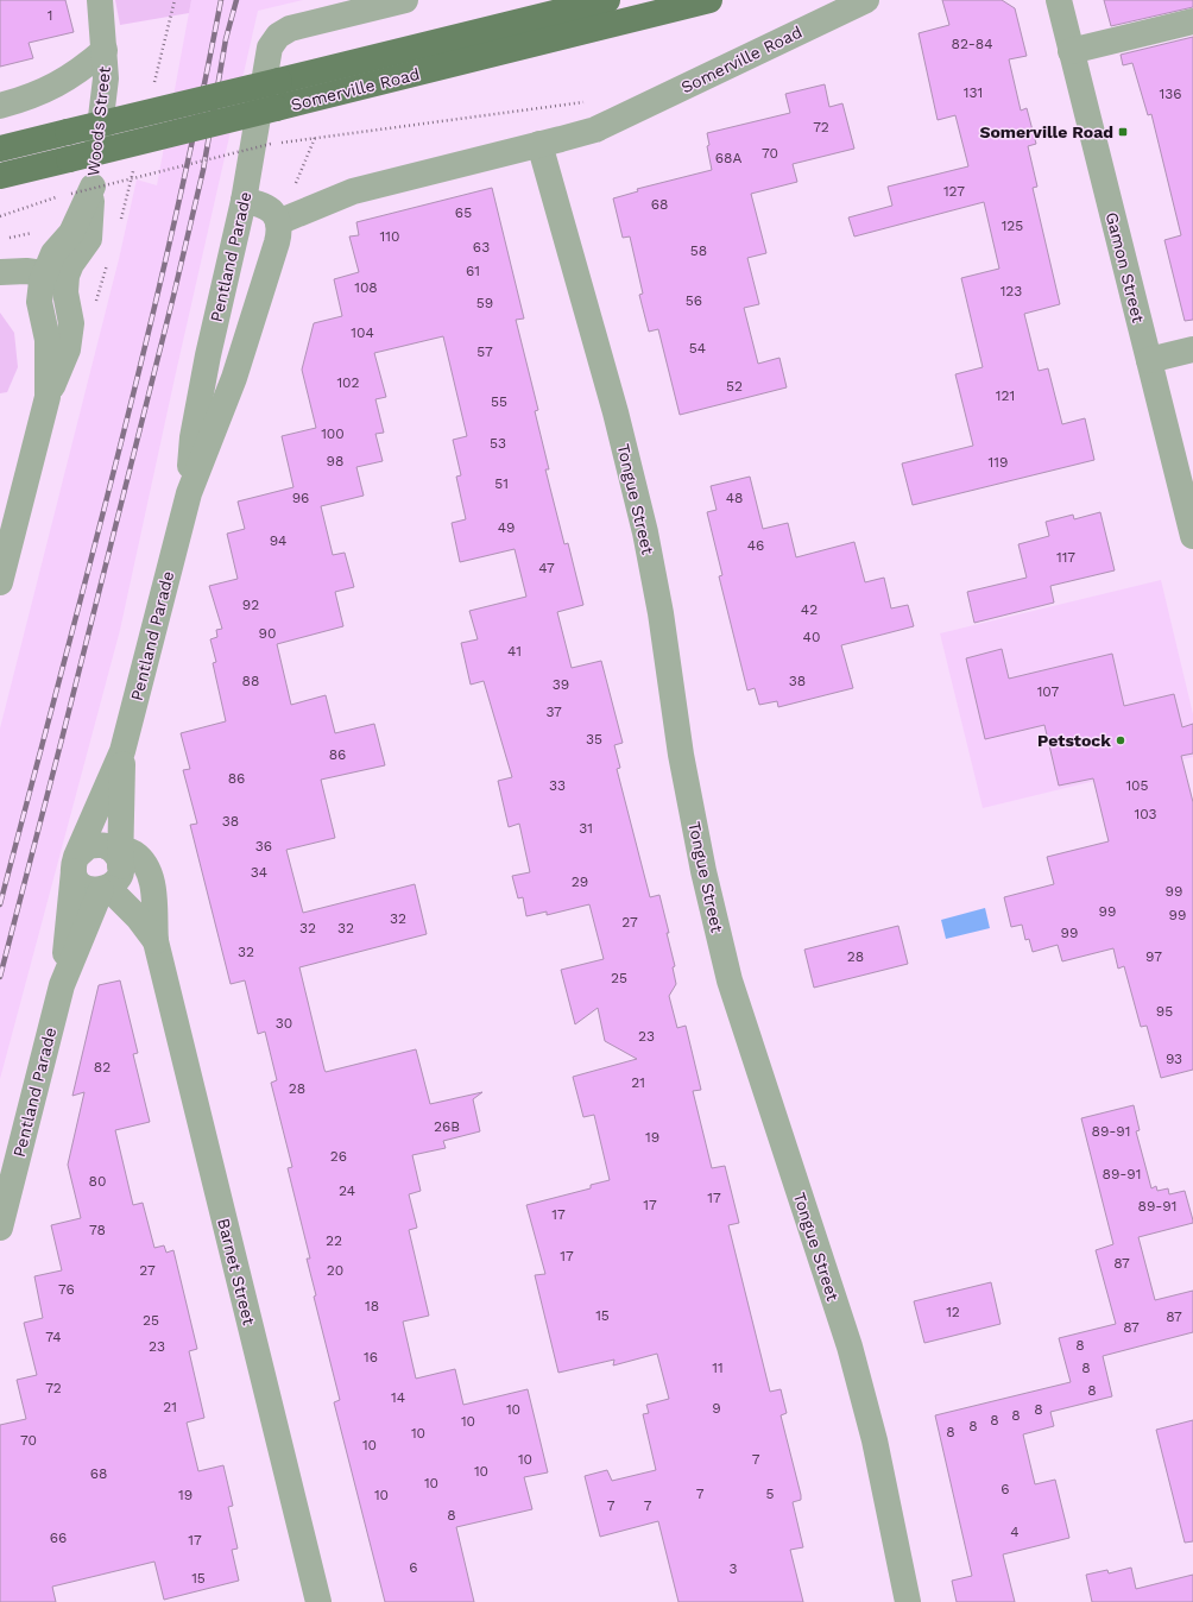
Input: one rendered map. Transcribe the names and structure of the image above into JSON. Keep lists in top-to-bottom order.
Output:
{
  "streets": {
    "main road": ["Somerville Road"],
    "street": [
      "Woods Street",
      "Pentland Parade",
      "Gamon Street",
      "Tongue Street",
      "Barnet Street"
    ]
  },
  "crossings": [
    ["Somerville Road", "Pentland Parade"],
    ["Somerville Road", "Tongue Street"],
    ["Pentland Parade", "Barnet Street"]
  ],
  "places": {
    "transit": ["Somerville Road"],
    "other": ["Petstock"]
  },
  "house_numbers": [
    "1",
    "82-84",
    "131",
    "136",
    "72",
    "70",
    "68A",
    "127",
    "68",
    "65",
    "125",
    "110",
    "63",
    "58",
    "61",
    "108",
    "123",
    "56",
    "59",
    "104",
    "54",
    "57",
    "102",
    "52",
    "121",
    "55",
    "100",
    "53",
    "98",
    "119",
    "51",
    "96",
    "48",
    "49",
    "94",
    "46",
    "117",
    "47",
    "92",
    "42",
    "90",
    "40",
    "41",
    "88",
    "38",
    "39",
    "107",
    "37",
    "35",
    "86",
    "86",
    "33",
    "105",
    "103",
    "38",
    "31",
    "36",
    "34",
    "29",
    "99",
    "99",
    "99",
    "32",
    "27",
    "32",
    "32",
    "99",
    "32",
    "28",
    "97",
    "25",
    "95",
    "30",
    "23",
    "93",
    "82",
    "21",
    "28",
    "26B",
    "89-91",
    "19",
    "26",
    "89-91",
    "80",
    "24",
    "17",
    "17",
    "89-91",
    "17",
    "78",
    "22",
    "17",
    "87",
    "27",
    "20",
    "76",
    "18",
    "12",
    "15",
    "87",
    "25",
    "87",
    "74",
    "8",
    "23",
    "16",
    "11",
    "8",
    "72",
    "8",
    "14",
    "21",
    "9",
    "10",
    "8",
    "8",
    "8",
    "10",
    "8",
    "8",
    "10",
    "70",
    "10",
    "10",
    "7",
    "10",
    "68",
    "10",
    "6",
    "7",
    "5",
    "19",
    "10",
    "7",
    "7",
    "8",
    "4",
    "66",
    "17",
    "6",
    "3",
    "15"
  ]
}
